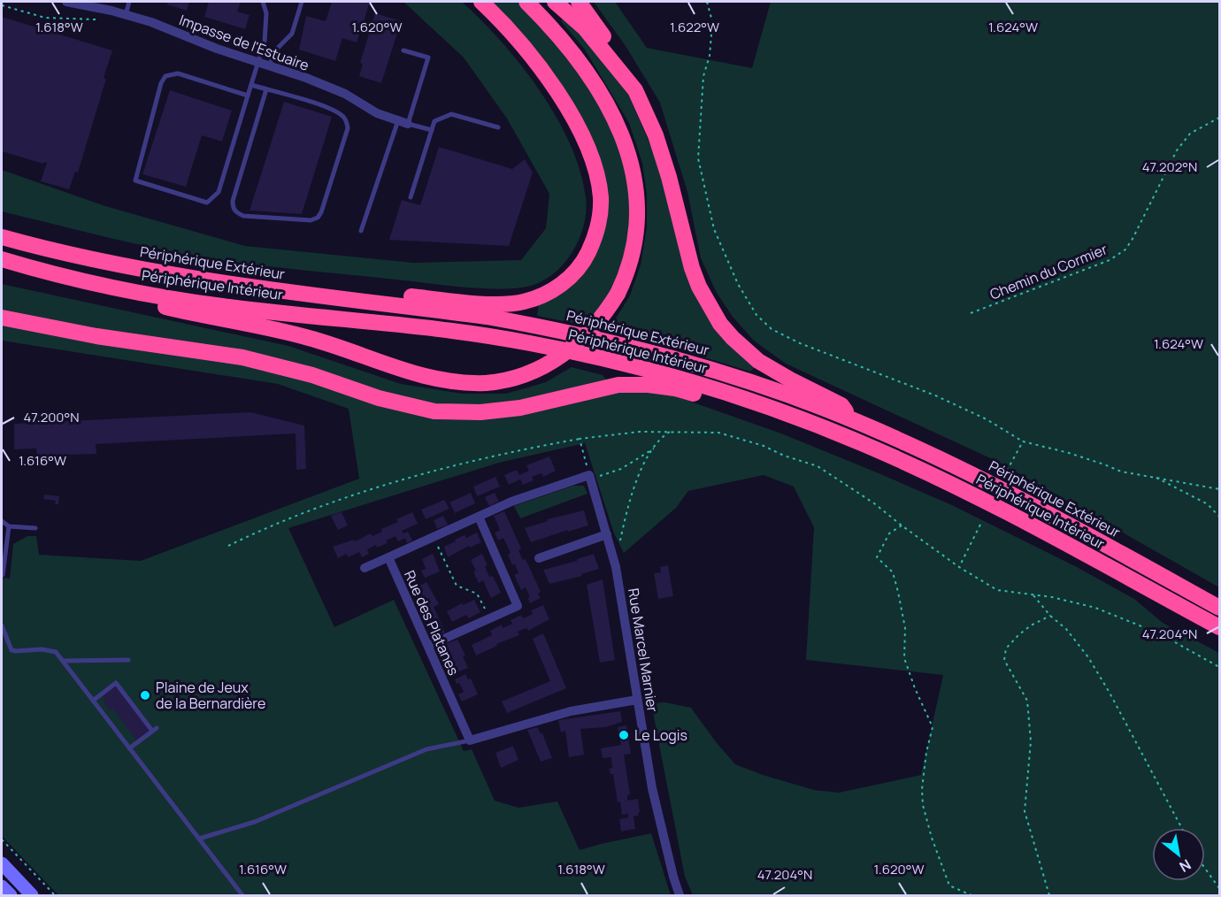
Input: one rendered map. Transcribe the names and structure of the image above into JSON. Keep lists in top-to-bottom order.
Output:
{
  "streets": {
    "highway": ["Périphérique Extérieur", "Périphérique Intérieur"],
    "street": ["Impasse de l'Estuaire", "Rue des Platanes", "Rue Marcel Marnier"],
    "path": ["Chemin du Cormier"]
  },
  "crossings": [
    ["Rue des Platanes", "Rue Marcel Marnier"]
  ],
  "places": ["Plaine de Jeux de la Bernardière", "Le Logis"],
  "north": "bottom right",
  "coordinates": [
    "1.618°W",
    "1.620°W",
    "1.622°W",
    "1.624°W",
    "47.202°N",
    "47.200°N",
    "1.616°W",
    "47.204°N"
  ]
}
